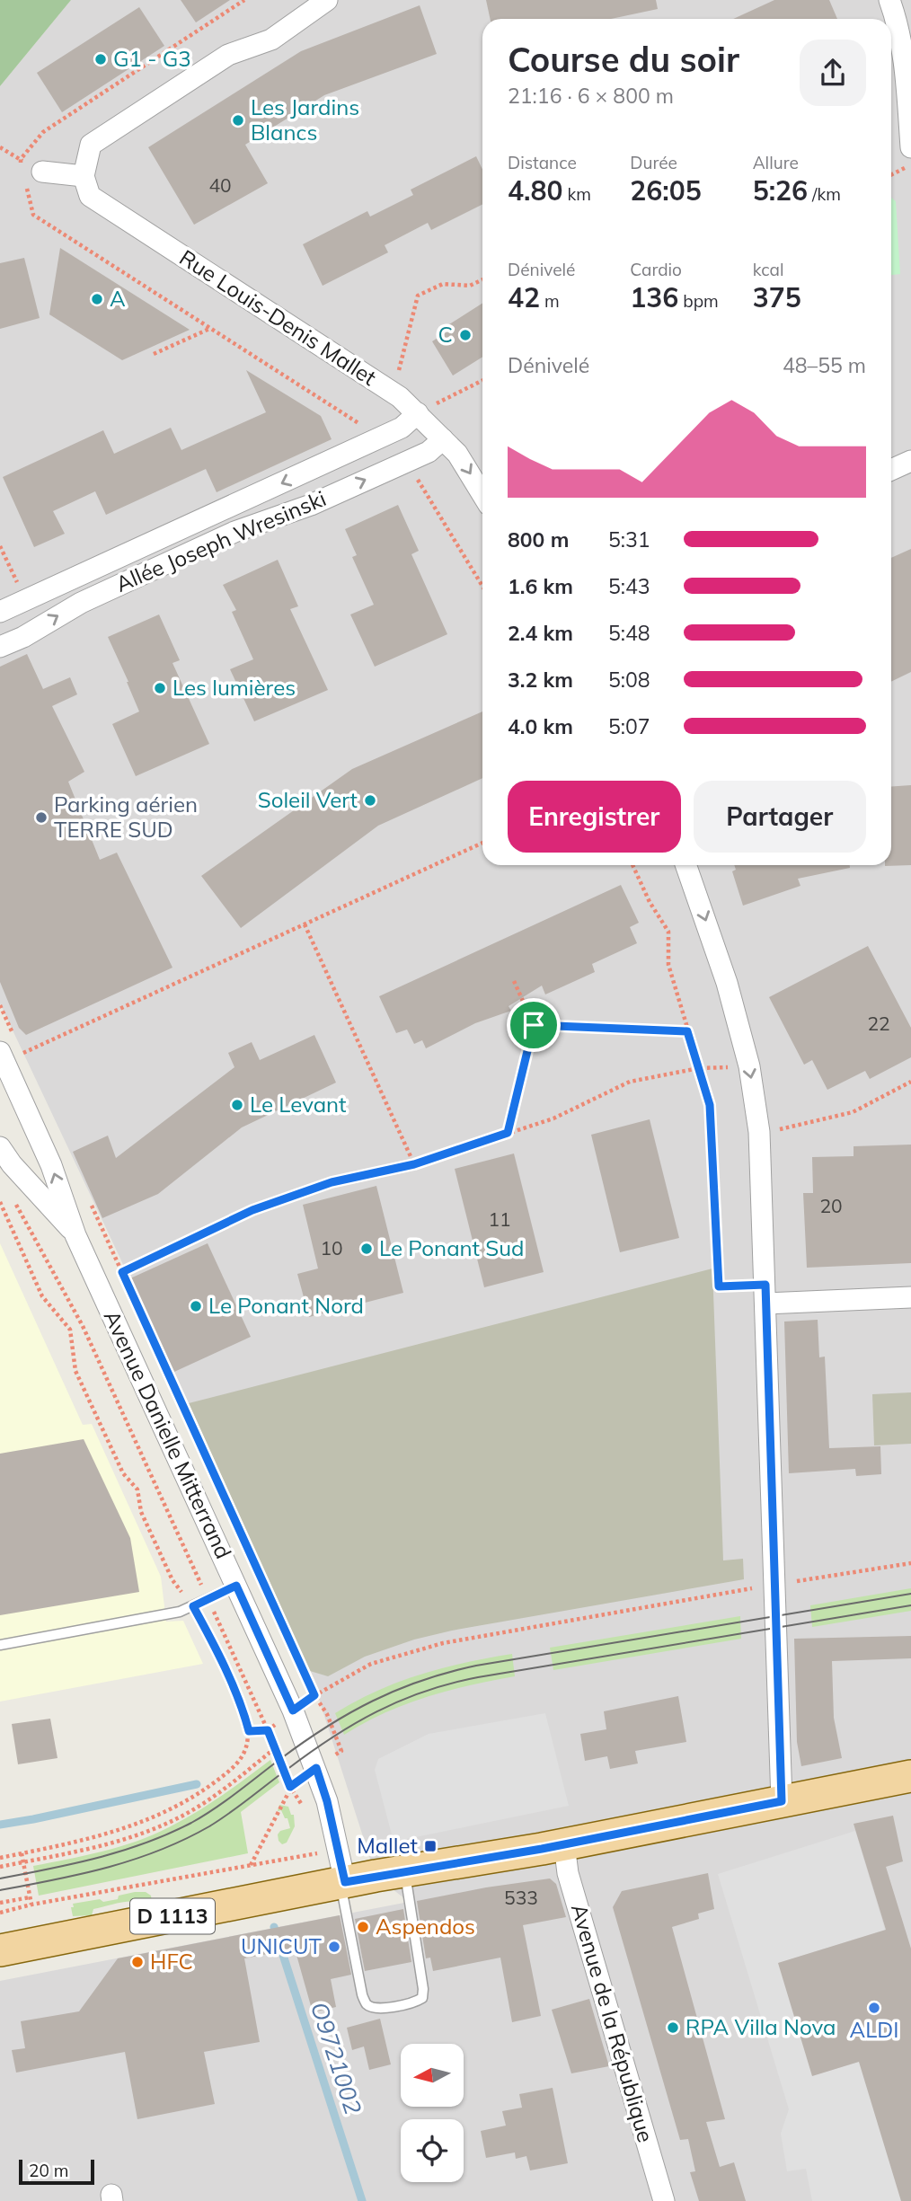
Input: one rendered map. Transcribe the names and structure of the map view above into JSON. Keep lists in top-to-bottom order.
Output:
{
  "streets": {
    "main road": ["D 1113"],
    "street": [
      "Rue Louis-Denis Mallet",
      "Allée Joseph Wresinski",
      "Avenue Danielle Mitterrand",
      "Avenue de la République"
    ]
  },
  "crossings": [
    ["Rue Louis-Denis Mallet", "Allée Joseph Wresinski"],
    ["Avenue Danielle Mitterrand", "D 1113"],
    ["D 1113", "Avenue de la République"]
  ],
  "water": ["O9721002"],
  "places": {
    "other": [
      "G1 - G3",
      "Les Jardins Blancs",
      "A",
      "C",
      "Les lumières",
      "Soleil Vert",
      "Parking aérien TERRE SUD",
      "Le Levant",
      "Le Ponant Sud",
      "Le Ponant Nord",
      "Aspendos",
      "UNICUT",
      "HFC",
      "ALDI",
      "RPA Villa Nova"
    ],
    "transit": ["Mallet"]
  },
  "house_numbers": [
    "40",
    "22",
    "20",
    "11",
    "10",
    "533"
  ],
  "scale_bar": "20 m",
  "north": "left",
  "page": {
    "heading": ["Course du soir", "21:16 · 6 × 800 m"],
    "stats": [
      ["Distance", "4.80 km"],
      ["Durée", "26:05"],
      ["Allure", "5:26 /km"],
      ["Dénivelé", "42 m"],
      ["Cardio", "136 bpm"],
      ["kcal", "375"]
    ],
    "chart": ["Dénivelé", "48–55 m"],
    "list": [
      {
        "name": "800 m",
        "note": "5:31"
      },
      {
        "name": "1.6 km",
        "note": "5:43"
      },
      {
        "name": "2.4 km",
        "note": "5:48"
      },
      {
        "name": "3.2 km",
        "note": "5:08"
      },
      {
        "name": "4.0 km",
        "note": "5:07"
      }
    ],
    "buttons": ["Enregistrer", "Partager"],
    "scale": "20 m"
  }
}
